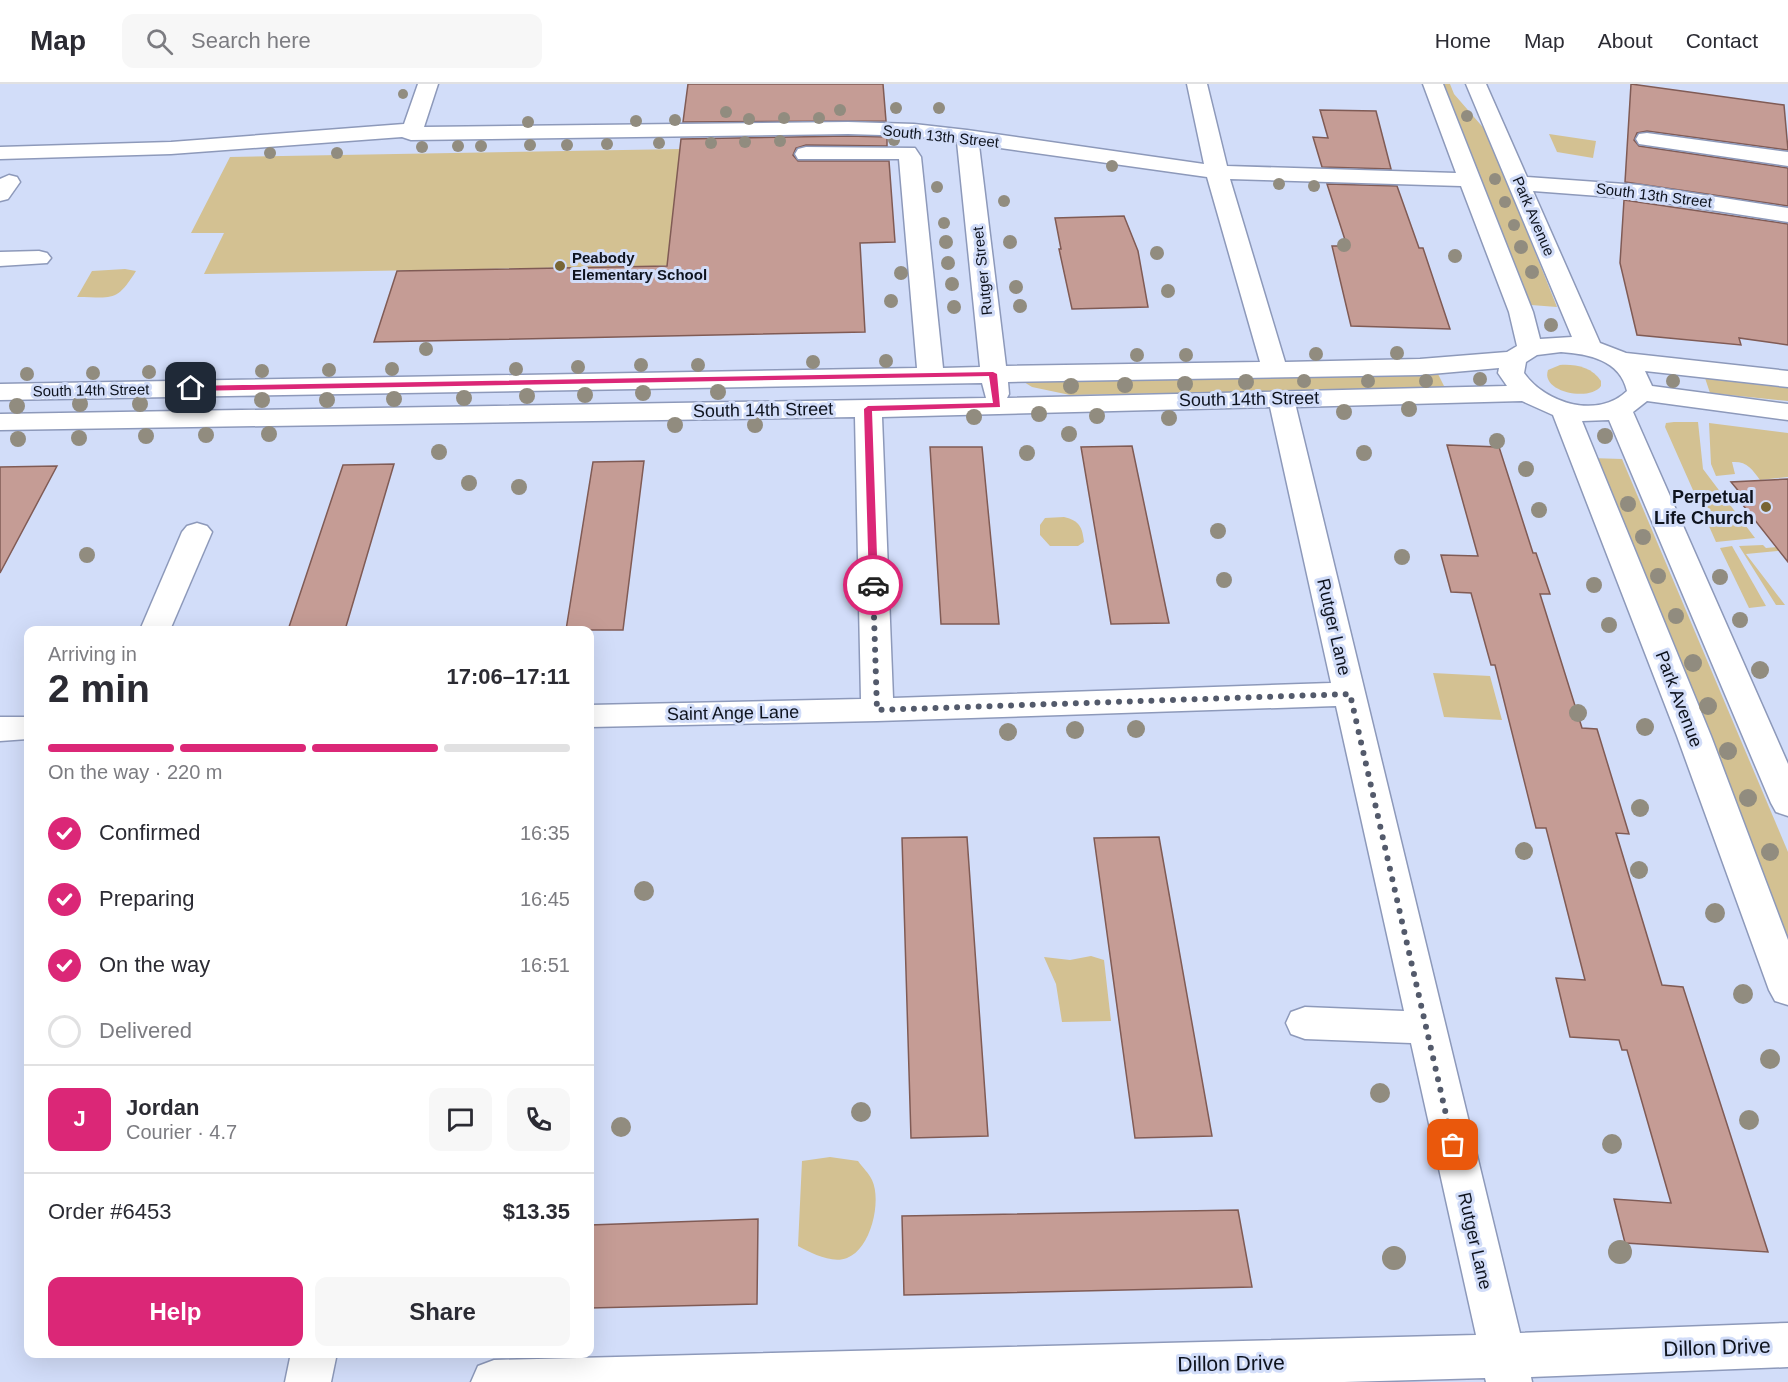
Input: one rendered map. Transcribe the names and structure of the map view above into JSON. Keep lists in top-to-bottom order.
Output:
{
  "streets": {
    "street": [
      "South 13th Street",
      "Park Avenue",
      "Rutger Street",
      "South 14th Street",
      "Rutger Lane",
      "Saint Ange Lane",
      "Dillon Drive"
    ]
  },
  "crossings": [
    ["South 13th Street", "Park Avenue"],
    ["South 13th Street", "Rutger Street"],
    ["South 13th Street", "Rutger Lane"],
    ["Park Avenue", "South 14th Street"],
    ["Rutger Street", "South 14th Street"],
    ["South 14th Street", "Rutger Lane"],
    ["Rutger Lane", "Saint Ange Lane"],
    ["Rutger Lane", "Dillon Drive"]
  ],
  "places": ["Peabody Elementary School", "Perpetual Life Church"],
  "page": {
    "header": "Map",
    "search": "Search here",
    "nav": [
      "Home",
      "Map",
      "About",
      "Contact"
    ],
    "heading": ["2 min", "Arriving in", "17:06–17:11"],
    "panel": [
      "Jordan",
      "Courier · 4.7",
      "Order #6453",
      "$13.35"
    ],
    "bar": "On the way · 220 m",
    "list": [
      ["Confirmed", "16:35"],
      ["Preparing", "16:45"],
      ["On the way", "16:51"],
      "Delivered"
    ],
    "round": "J",
    "buttons": ["Help", "Share"]
  }
}
